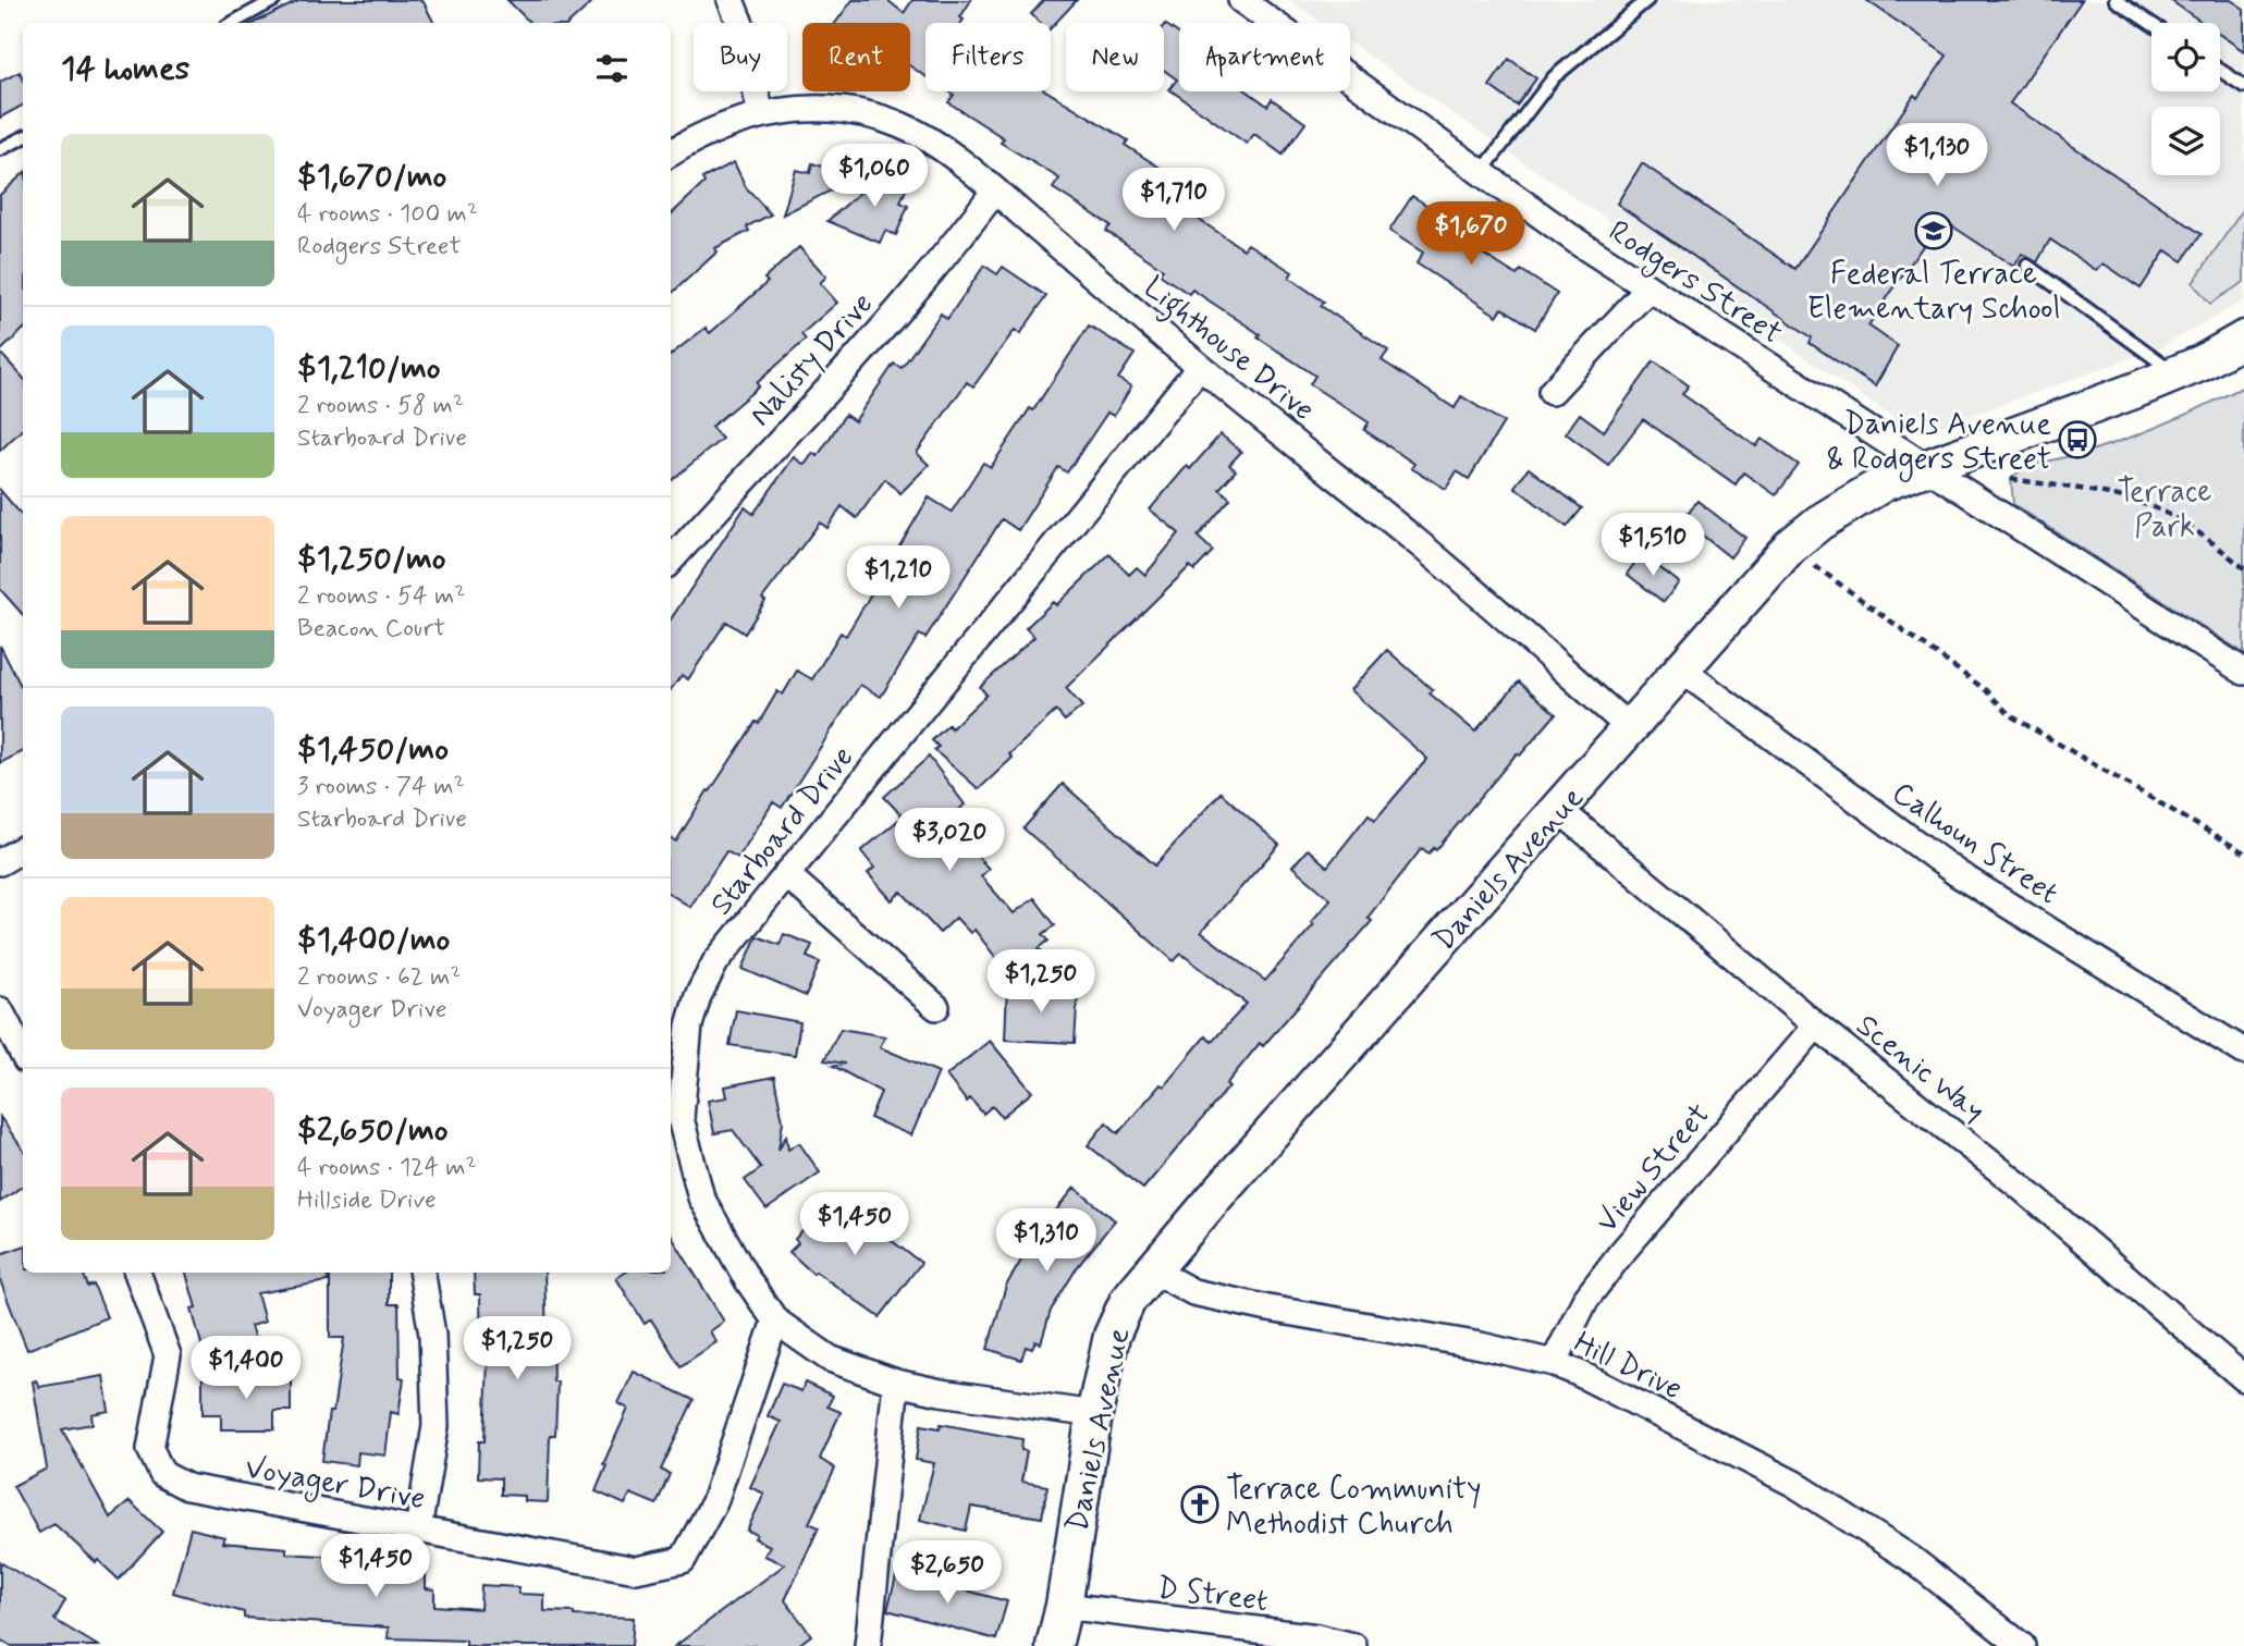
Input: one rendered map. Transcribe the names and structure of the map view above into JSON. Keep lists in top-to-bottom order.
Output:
{
  "streets": {
    "street": [
      "Rodgers Street",
      "Lighthouse Drive",
      "Nalisty Drive",
      "Starboard Drive",
      "Calhoun Street",
      "Daniels Avenue",
      "Scenic Way",
      "View Street",
      "Hill Drive",
      "Voyager Drive",
      "D Street"
    ]
  },
  "crossings": [
    ["Rodgers Street", "Daniels Avenue"],
    ["Lighthouse Drive", "Nalisty Drive"],
    ["Lighthouse Drive", "Starboard Drive"],
    ["Lighthouse Drive", "Daniels Avenue"],
    ["Starboard Drive", "Daniels Avenue"],
    ["Starboard Drive", "Voyager Drive"],
    ["Calhoun Street", "Daniels Avenue"],
    ["Daniels Avenue", "Scenic Way"],
    ["Daniels Avenue", "Hill Drive"],
    ["Daniels Avenue", "D Street"],
    ["Scenic Way", "View Street"],
    ["View Street", "Hill Drive"]
  ],
  "parks": ["Terrace Park"],
  "places": {
    "school or university": ["Federal Terrace Elementary School"],
    "bus stop": ["Daniels Avenue & Rodgers Street"],
    "church": ["Terrace Community Methodist Church"]
  },
  "page": {
    "chip": [
      "Buy",
      "Rent",
      "Filters",
      "New",
      "Apartment"
    ],
    "heading": "14 homes",
    "list": [
      {
        "name": "$1,670/mo",
        "note": "4 rooms · 100 m² · Rodgers Street"
      },
      {
        "name": "$1,210/mo",
        "note": "2 rooms · 58 m² · Starboard Drive"
      },
      {
        "name": "$1,250/mo",
        "note": "2 rooms · 54 m² · Beacon Court"
      },
      {
        "name": "$1,450/mo",
        "note": "3 rooms · 74 m² · Starboard Drive"
      },
      {
        "name": "$1,400/mo",
        "note": "2 rooms · 62 m² · Voyager Drive"
      },
      {
        "name": "$2,650/mo",
        "note": "4 rooms · 124 m² · Hillside Drive"
      }
    ],
    "price": [
      "$1,130",
      "$1,060",
      "$1,710",
      "$1,670",
      "$1,510",
      "$1,210",
      "$3,020",
      "$1,250",
      "$1,450",
      "$1,310",
      "$1,250",
      "$1,400",
      "$1,450",
      "$2,650"
    ]
  }
}
